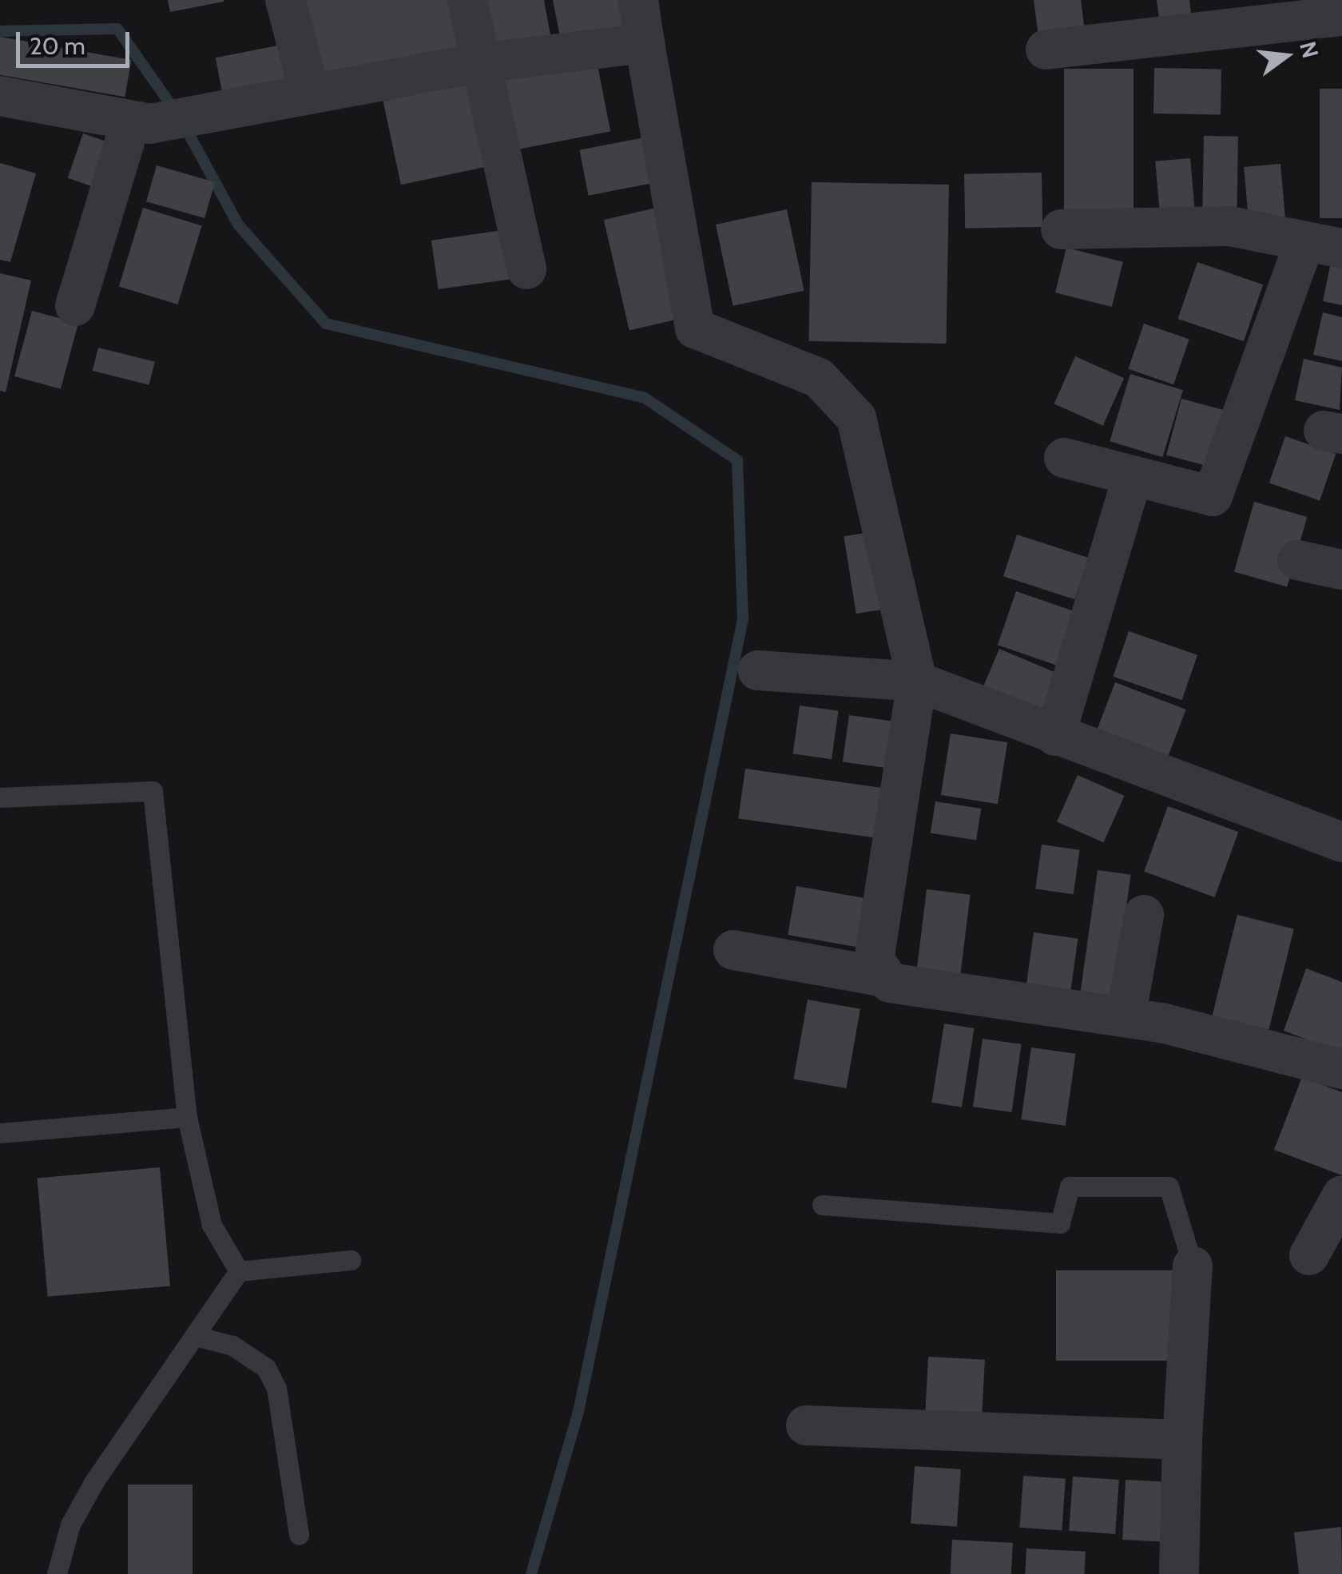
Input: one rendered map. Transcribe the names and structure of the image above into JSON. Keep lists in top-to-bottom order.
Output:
{
  "scale_bar": "20 m",
  "north": "right"
}
